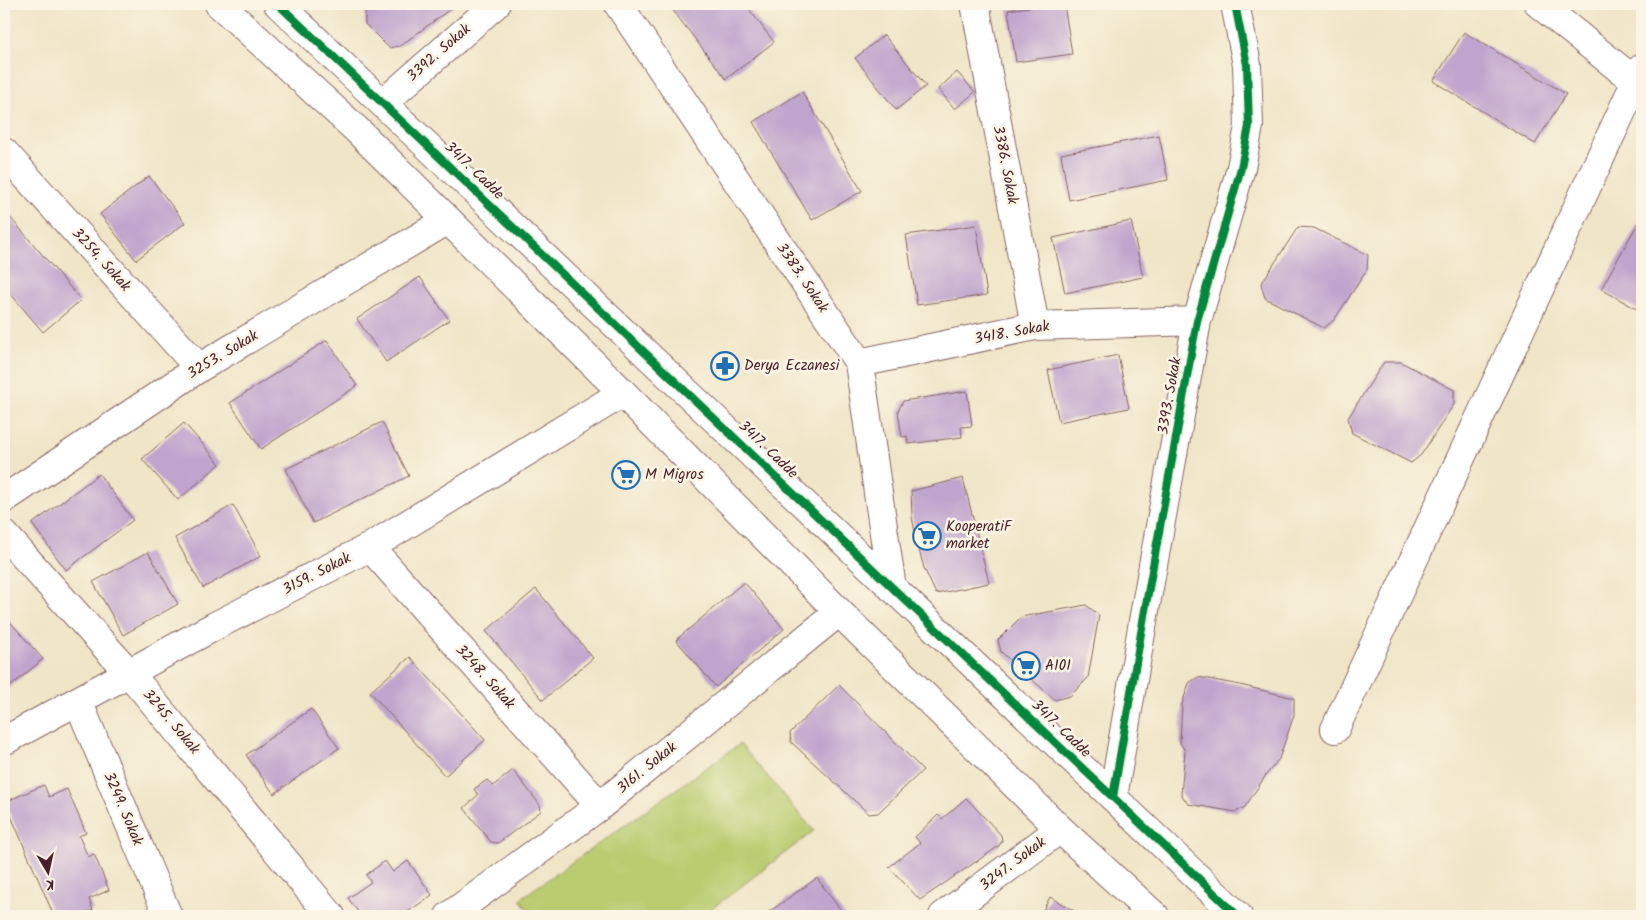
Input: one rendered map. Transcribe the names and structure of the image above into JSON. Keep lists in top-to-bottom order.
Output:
{
  "streets": {
    "street": [
      "3392. Sokak",
      "3386. Sokak",
      "3417. Cadde",
      "3254. Sokak",
      "3383. Sokak",
      "3418. Sokak",
      "3253. Sokak",
      "3393. Sokak",
      "3159. Sokak",
      "3248. Sokak",
      "3245. Sokak",
      "3161. Sokak",
      "3249. Sokak",
      "3247. Sokak"
    ]
  },
  "crossings": [
    ["3392. Sokak", "3417. Cadde"],
    ["3386. Sokak", "3418. Sokak"],
    ["3417. Cadde", "3383. Sokak"],
    ["3417. Cadde", "3393. Sokak"],
    ["3254. Sokak", "3253. Sokak"],
    ["3383. Sokak", "3418. Sokak"],
    ["3418. Sokak", "3393. Sokak"],
    ["3159. Sokak", "3248. Sokak"],
    ["3159. Sokak", "3245. Sokak"],
    ["3159. Sokak", "3249. Sokak"],
    ["3248. Sokak", "3161. Sokak"]
  ],
  "places": {
    "pharmacy": ["Derya Eczanesi"],
    "supermarket": ["M Migros", "KooperatiF market", "A101"]
  },
  "north": "bottom"
}
